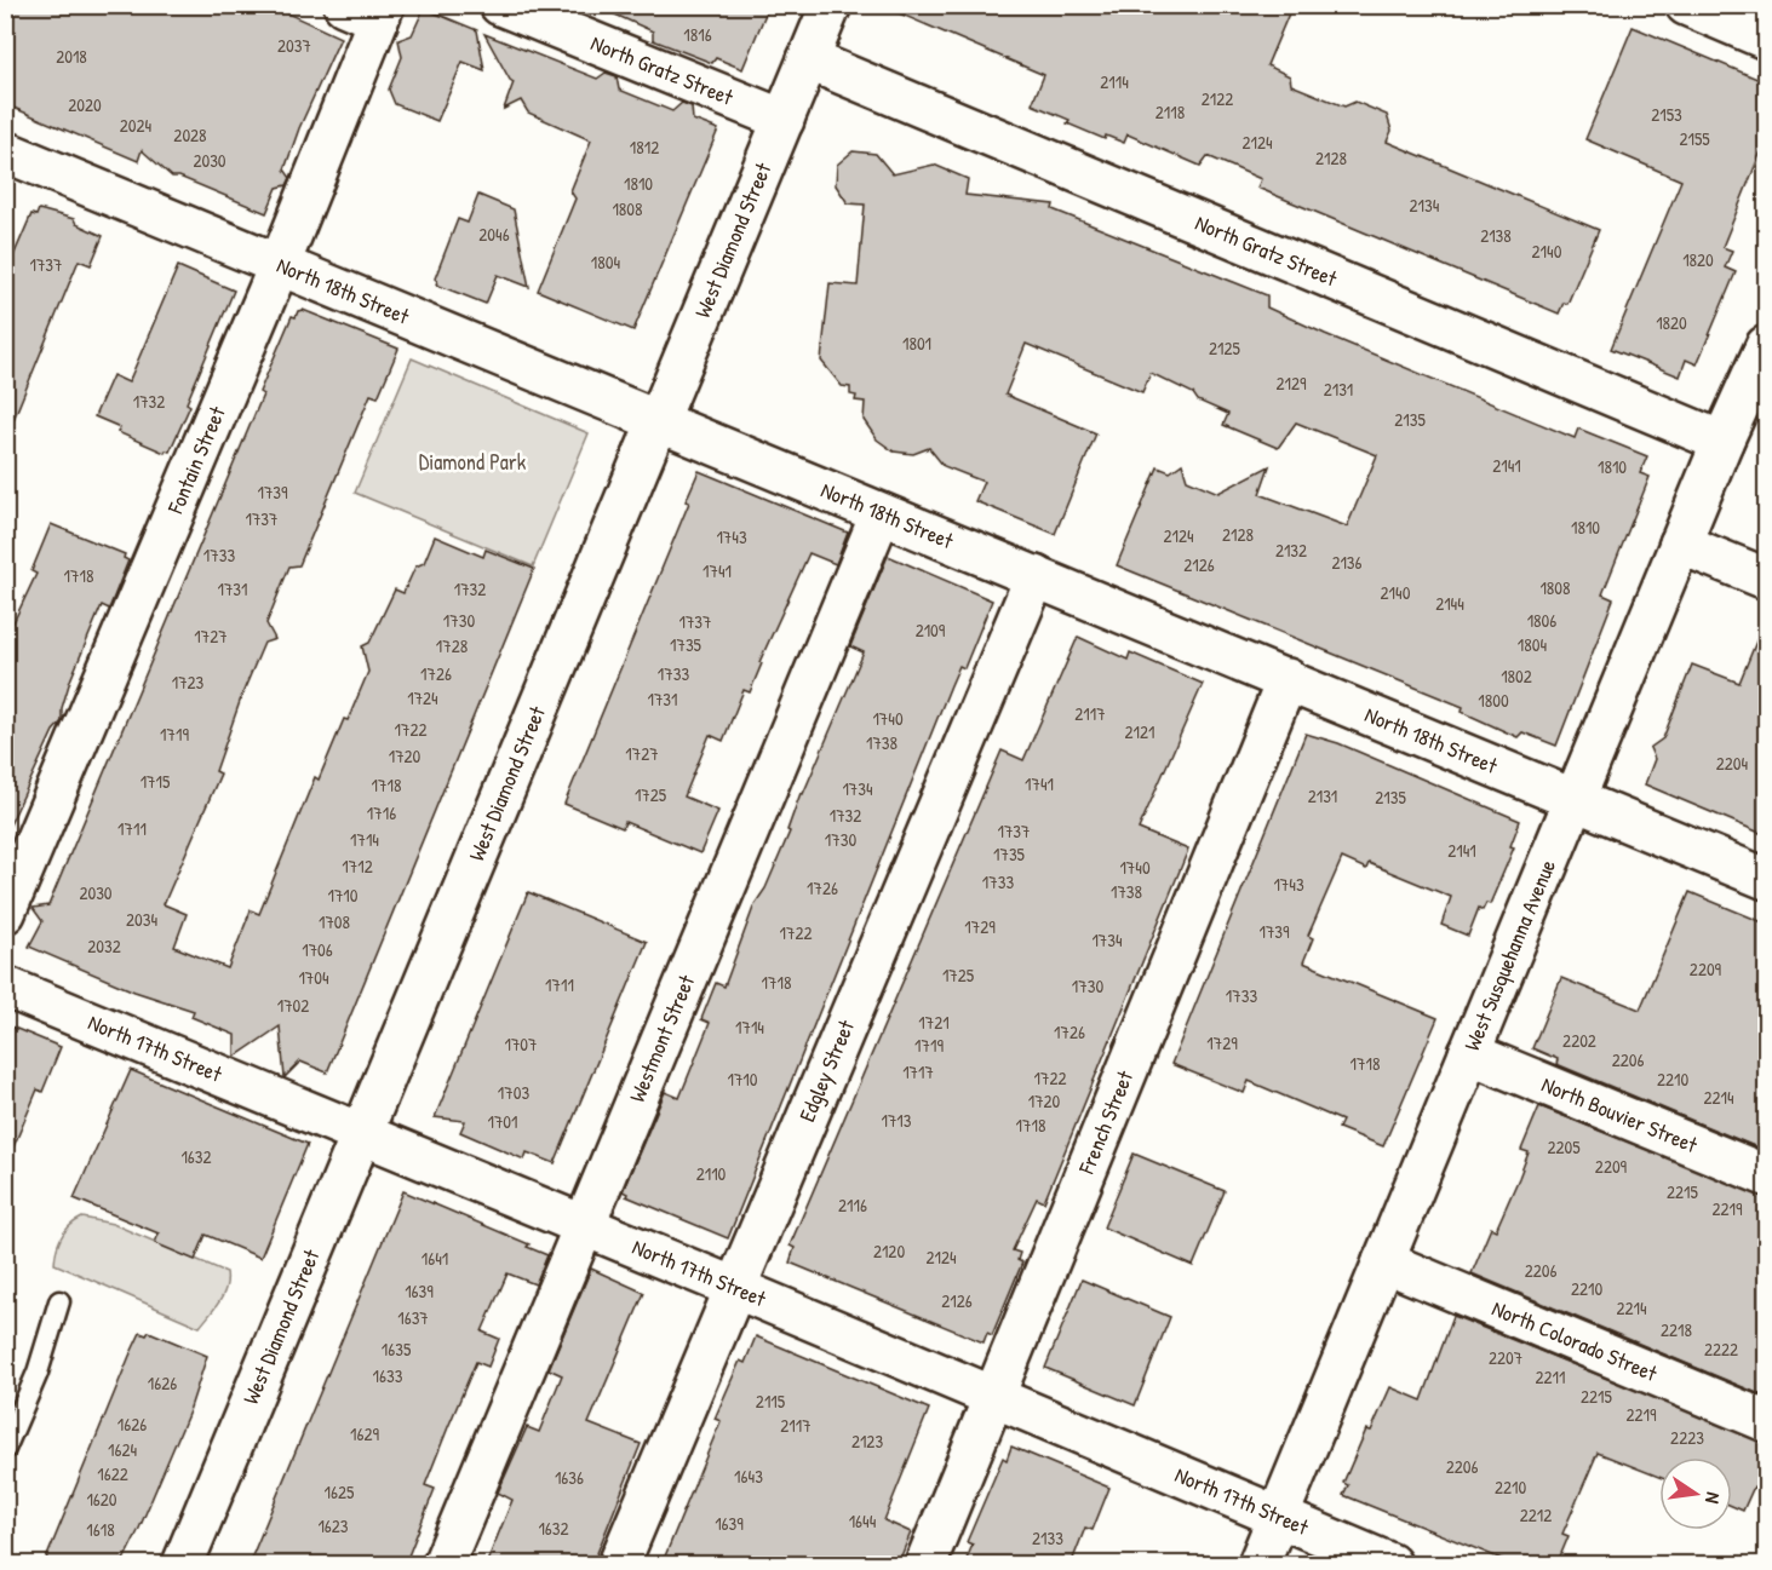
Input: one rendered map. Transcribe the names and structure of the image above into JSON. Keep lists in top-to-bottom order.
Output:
{
  "streets": {
    "street": [
      "North Gratz Street",
      "West Diamond Street",
      "North 18th Street",
      "Fontain Street",
      "West Susquehanna Avenue",
      "Westmont Street",
      "North 17th Street",
      "Edgley Street",
      "North Bouvier Street",
      "French Street",
      "North Colorado Street"
    ]
  },
  "crossings": [
    ["North Gratz Street", "West Diamond Street"],
    ["North Gratz Street", "West Susquehanna Avenue"],
    ["West Diamond Street", "North 18th Street"],
    ["West Diamond Street", "North 17th Street"],
    ["North 18th Street", "Fontain Street"],
    ["North 18th Street", "West Susquehanna Avenue"],
    ["North 18th Street", "Westmont Street"],
    ["North 18th Street", "Edgley Street"],
    ["North 18th Street", "French Street"],
    ["West Susquehanna Avenue", "North 17th Street"],
    ["West Susquehanna Avenue", "North Bouvier Street"],
    ["West Susquehanna Avenue", "North Colorado Street"],
    ["Westmont Street", "North 17th Street"],
    ["North 17th Street", "Edgley Street"],
    ["North 17th Street", "French Street"]
  ],
  "parks": ["Diamond Park"],
  "house_numbers": [
    "1816",
    "2037",
    "2018",
    "2114",
    "2122",
    "2020",
    "2118",
    "2153",
    "2024",
    "2028",
    "2155",
    "2124",
    "1812",
    "2128",
    "2030",
    "1810",
    "2134",
    "1808",
    "2046",
    "2138",
    "2140",
    "1820",
    "1804",
    "1737",
    "1820",
    "1801",
    "2125",
    "2129",
    "2131",
    "1732",
    "2135",
    "2141",
    "1810",
    "1739",
    "1737",
    "1810",
    "2128",
    "2124",
    "1743",
    "2132",
    "1733",
    "2136",
    "2126",
    "1741",
    "1718",
    "1808",
    "1731",
    "1732",
    "2140",
    "2144",
    "1730",
    "1806",
    "1737",
    "2109",
    "1727",
    "1735",
    "1804",
    "1728",
    "1726",
    "1733",
    "1802",
    "1723",
    "1724",
    "1731",
    "1800",
    "2117",
    "1740",
    "1722",
    "2121",
    "1719",
    "1738",
    "1727",
    "1720",
    "2204",
    "1715",
    "1741",
    "1718",
    "1734",
    "1725",
    "2131",
    "2135",
    "1716",
    "1732",
    "1711",
    "1737",
    "1714",
    "1730",
    "2141",
    "1735",
    "1712",
    "1740",
    "1733",
    "1743",
    "1726",
    "1738",
    "2030",
    "1710",
    "2034",
    "1708",
    "1729",
    "1739",
    "1722",
    "1734",
    "2032",
    "1706",
    "2209",
    "1725",
    "1704",
    "1718",
    "1711",
    "1730",
    "1733",
    "1702",
    "1721",
    "1714",
    "1726",
    "2202",
    "1729",
    "1707",
    "1719",
    "2206",
    "1718",
    "1717",
    "1722",
    "1710",
    "2210",
    "1703",
    "2214",
    "1720",
    "1713",
    "1701",
    "1718",
    "2205",
    "1632",
    "2209",
    "2110",
    "2215",
    "2116",
    "2219",
    "2120",
    "2124",
    "1641",
    "2206",
    "2210",
    "1639",
    "2126",
    "2214",
    "1637",
    "2218",
    "1635",
    "2222",
    "2207",
    "1633",
    "2211",
    "1626",
    "2215",
    "2115",
    "2219",
    "1626",
    "2117",
    "1629",
    "2223",
    "2123",
    "1624",
    "2206",
    "1622",
    "1643",
    "1636",
    "2210",
    "1625",
    "1620",
    "2212",
    "1644",
    "1639",
    "1623",
    "1632",
    "1618",
    "2133"
  ],
  "north": "right"
}
